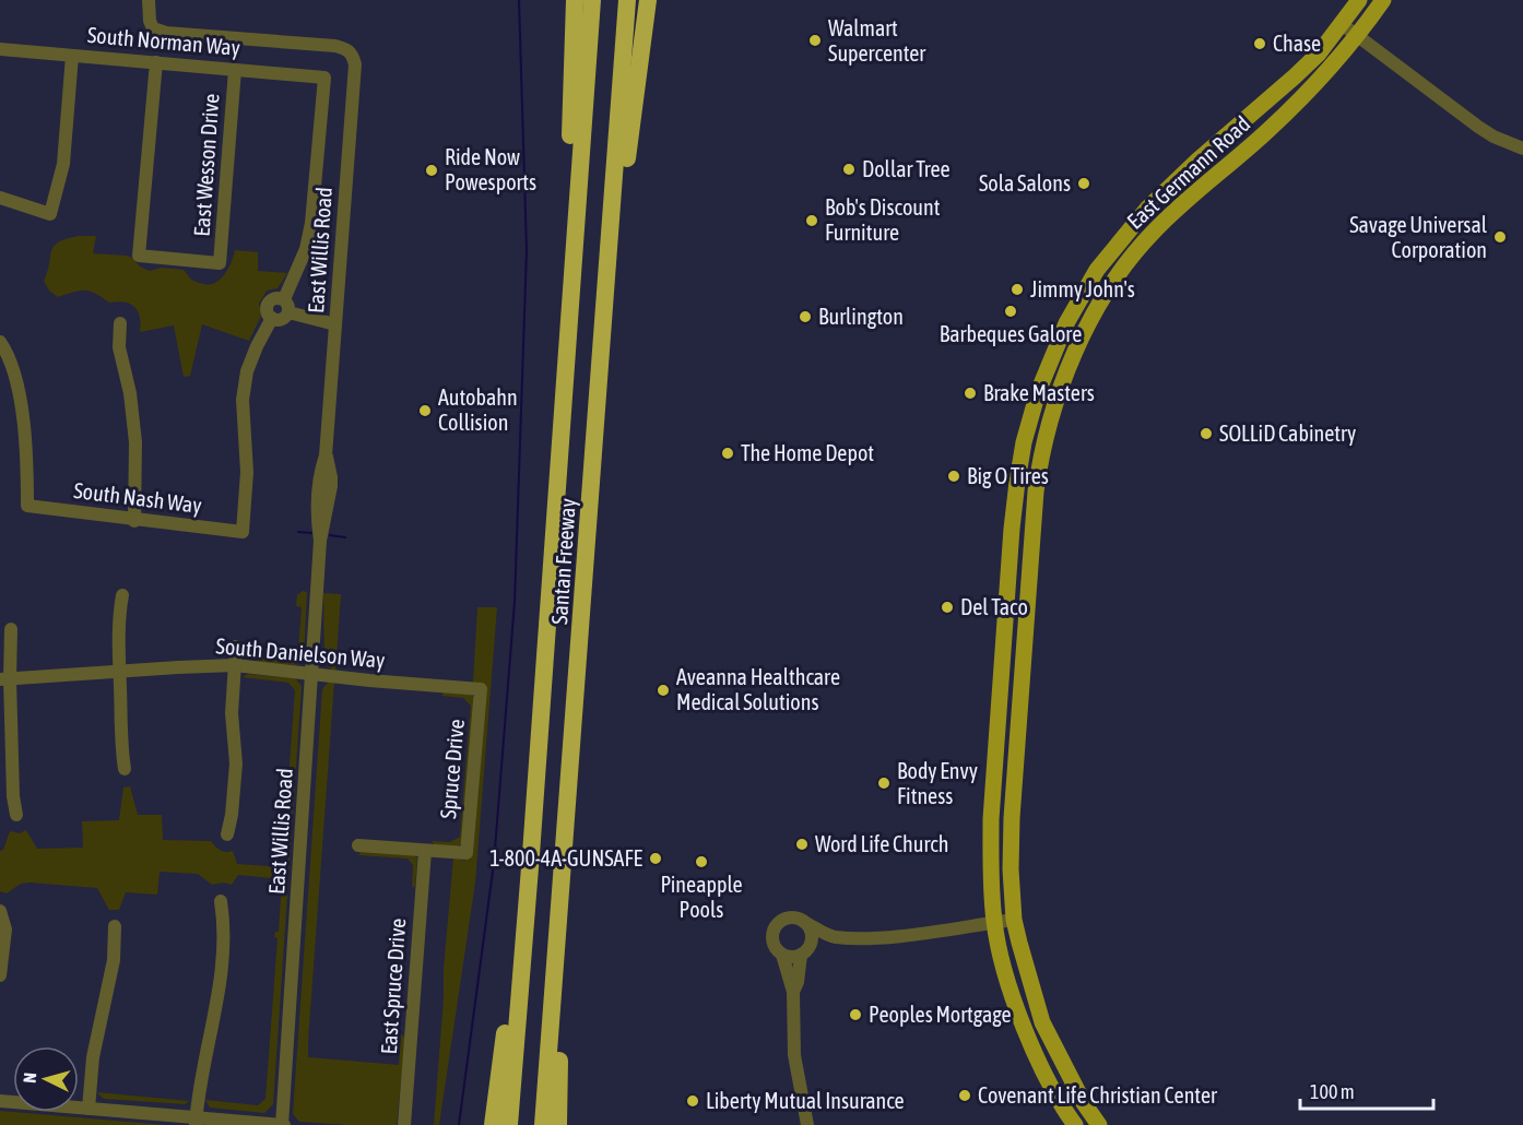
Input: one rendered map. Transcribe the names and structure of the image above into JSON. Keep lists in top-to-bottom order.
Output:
{
  "streets": {
    "highway": ["Santan Freeway"],
    "main road": ["East Germann Road"],
    "street": [
      "South Norman Way",
      "East Wesson Drive",
      "East Willis Road",
      "South Nash Way",
      "South Danielson Way",
      "Spruce Drive",
      "East Spruce Drive"
    ]
  },
  "crossings": [
    ["South Norman Way", "East Wesson Drive"],
    ["South Norman Way", "South Nash Way"],
    ["East Willis Road", "South Danielson Way"],
    ["South Danielson Way", "Spruce Drive"],
    ["Spruce Drive", "East Spruce Drive"]
  ],
  "places": [
    "Walmart Supercenter",
    "Chase",
    "Dollar Tree",
    "Ride Now Powesports",
    "Sola Salons",
    "Bob's Discount Furniture",
    "Savage Universal Corporation",
    "Jimmy John's",
    "Barbeques Galore",
    "Burlington",
    "Brake Masters",
    "Autobahn Collision",
    "SOLLiD Cabinetry",
    "The Home Depot",
    "Big O Tires",
    "Del Taco",
    "Aveanna Healthcare Medical Solutions",
    "Body Envy Fitness",
    "Word Life Church",
    "1-800-4A-GUNSAFE",
    "Pineapple Pools",
    "Peoples Mortgage",
    "Covenant Life Christian Center",
    "Liberty Mutual Insurance"
  ],
  "scale_bar": "100 m",
  "north": "left"
}
